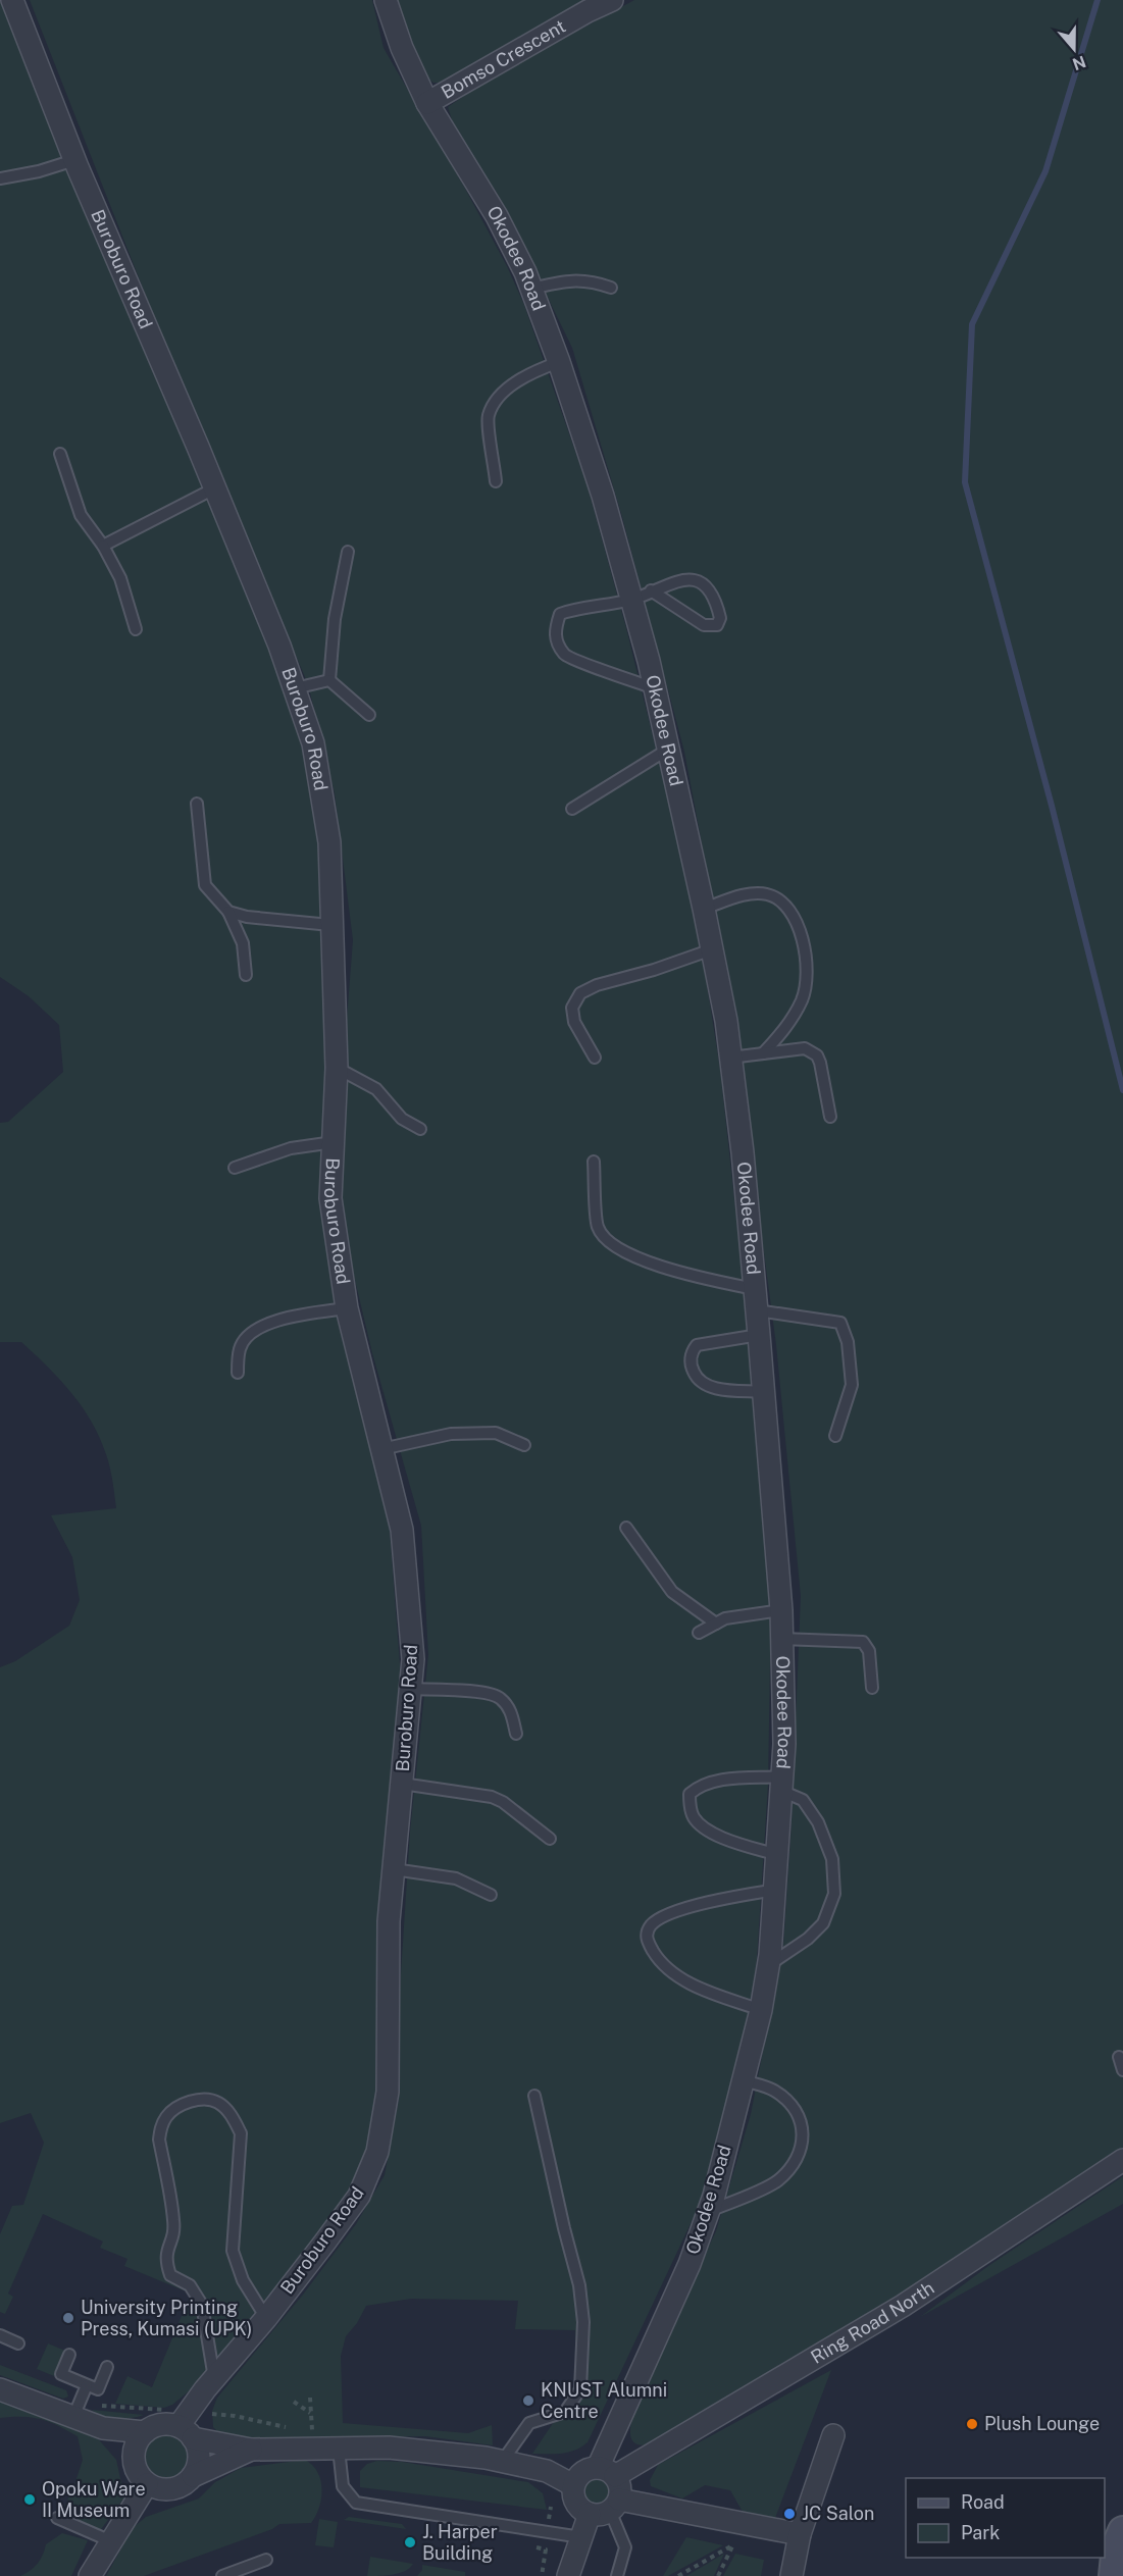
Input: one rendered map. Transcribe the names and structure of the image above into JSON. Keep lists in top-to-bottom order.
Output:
{
  "streets": {
    "street": [
      "Bomso Crescent",
      "Okodee Road",
      "Buroburo Road",
      "Ring Road North"
    ]
  },
  "crossings": [
    ["Bomso Crescent", "Okodee Road"],
    ["Okodee Road", "Ring Road North"]
  ],
  "places": [
    "University Printing Press, Kumasi (UPK)",
    "KNUST Alumni Centre",
    "Plush Lounge",
    "Opoku Ware II Museum",
    "JC Salon",
    "J. Harper Building"
  ],
  "legend": ["Road", "Park"],
  "north": "bottom"
}
